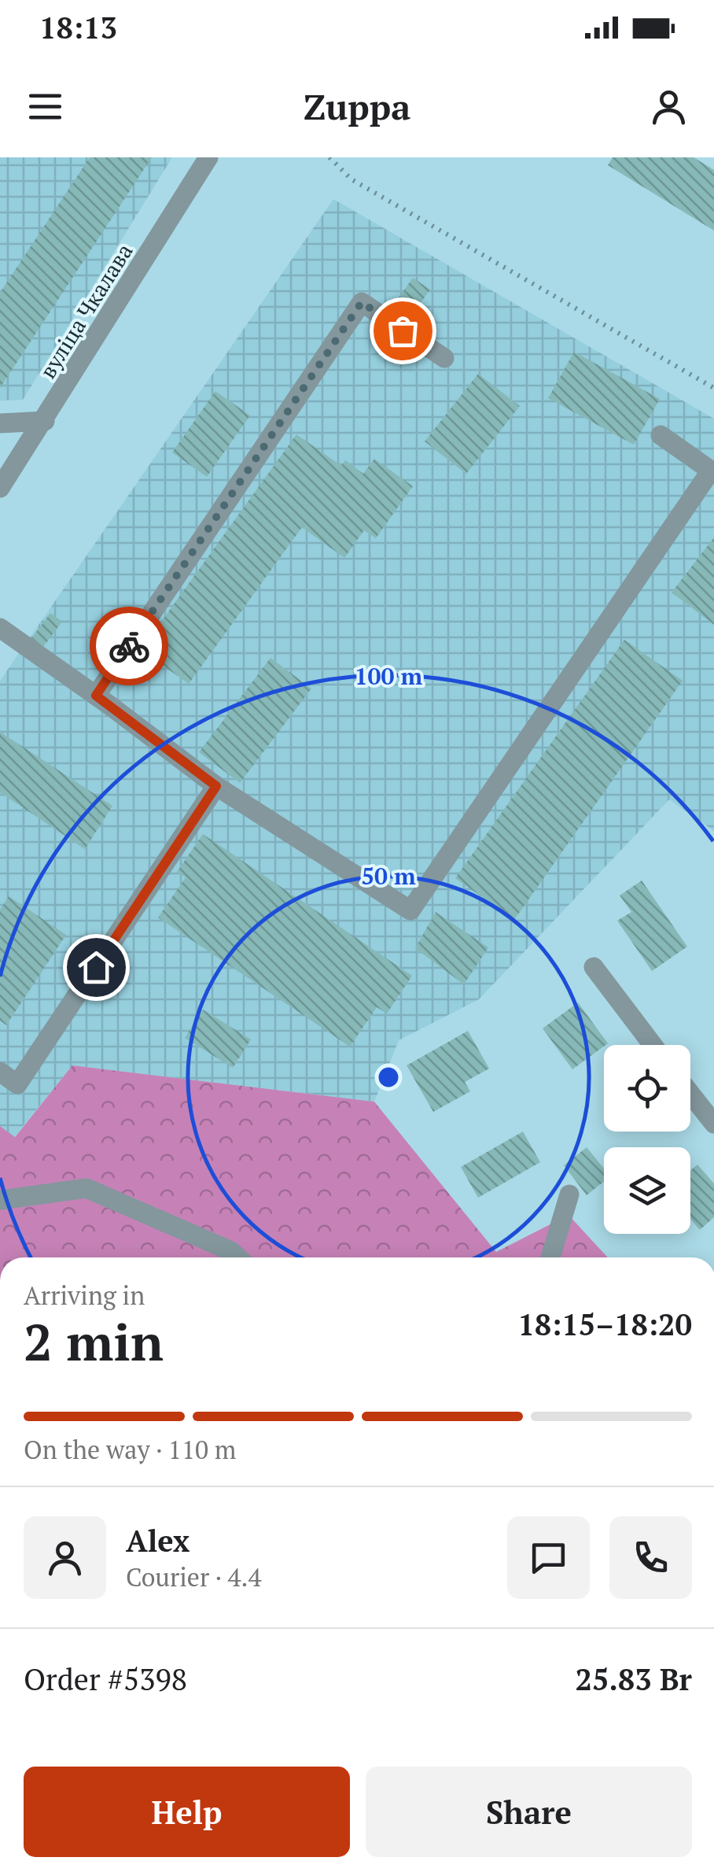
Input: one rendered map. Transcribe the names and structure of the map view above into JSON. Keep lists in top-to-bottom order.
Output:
{
  "streets": {
    "street": ["вуліца Чкалава"]
  },
  "page": {
    "status": "18:13",
    "header": "Zuppa",
    "heading": ["2 min", "Arriving in", "18:15–18:20"],
    "panel": [
      "Alex",
      "Courier · 4.4",
      "Order #5398",
      "25.83 Br"
    ],
    "bar": "On the way · 110 m",
    "buttons": ["Help", "Share"]
  },
  "rings": ["100 m", "50 m"]
}
